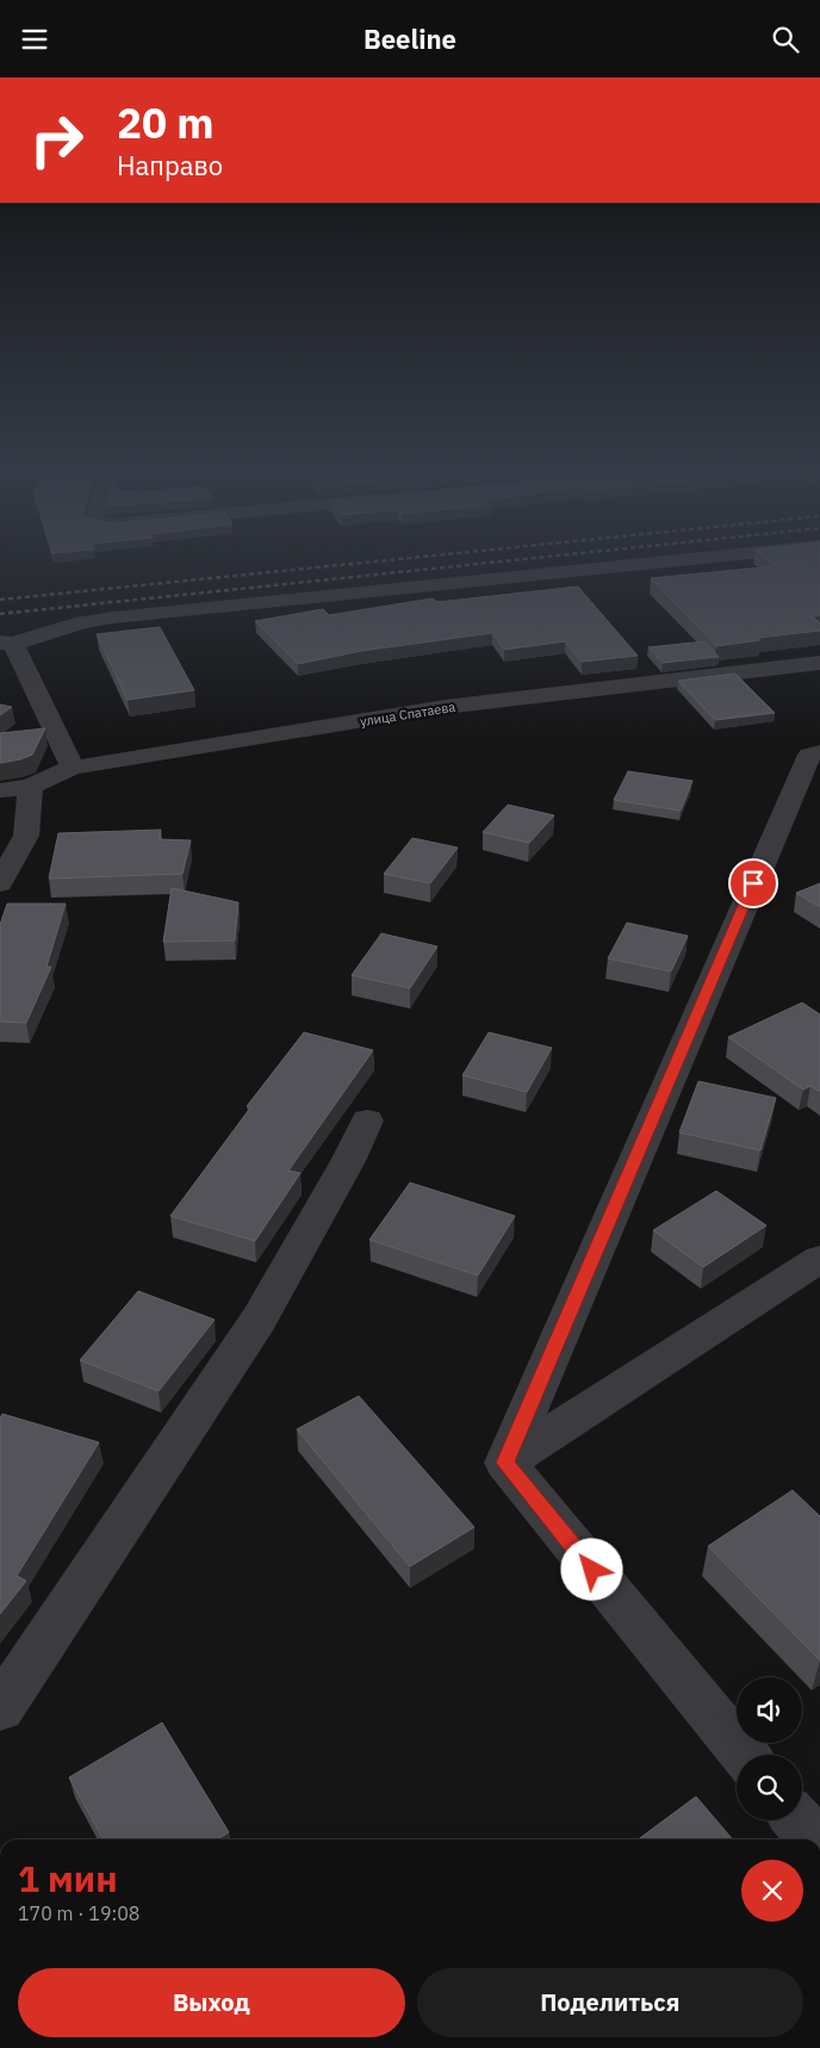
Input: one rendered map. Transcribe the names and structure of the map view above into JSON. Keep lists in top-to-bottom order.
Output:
{
  "streets": {
    "street": ["улица Спатаева"]
  },
  "page": {
    "header": "Beeline",
    "turn": ["20 m", "Направо"],
    "heading": ["1 мин", "170 m · 19:08"],
    "buttons": ["Выход", "Поделиться"]
  }
}
